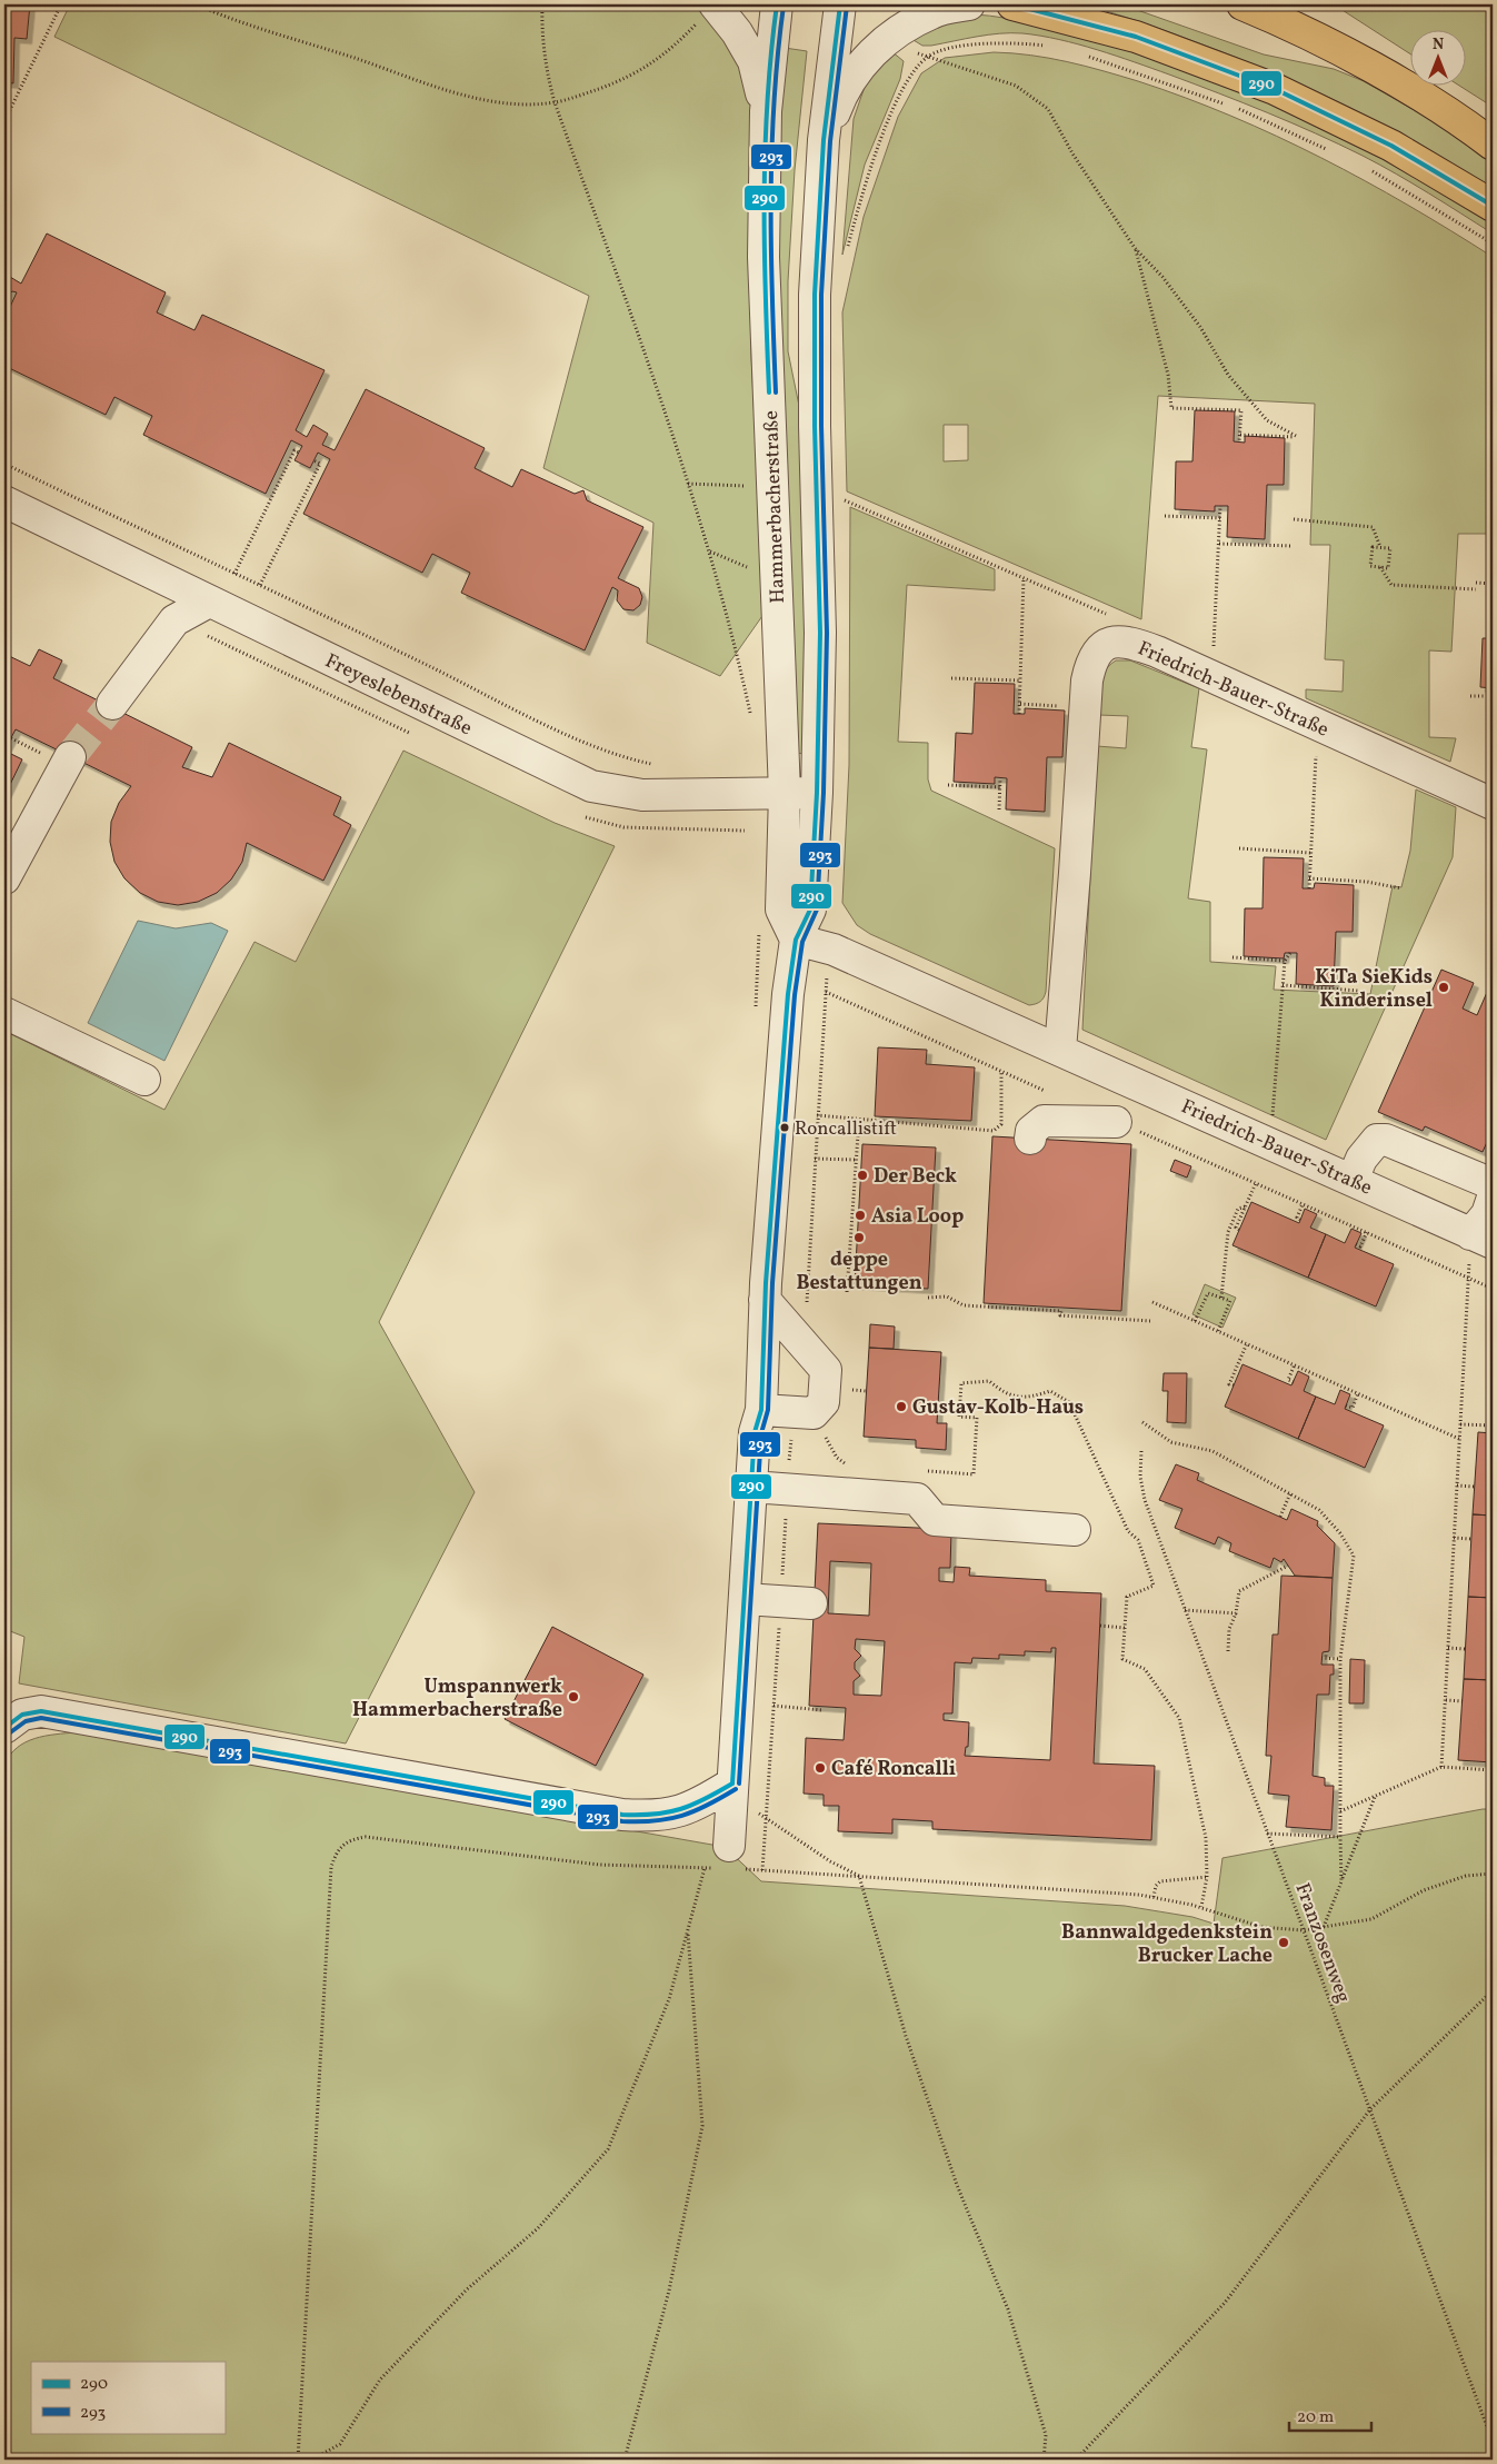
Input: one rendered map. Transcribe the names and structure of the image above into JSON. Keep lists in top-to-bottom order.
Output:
{
  "streets": {
    "street": ["Hammerbacherstraße", "Friedrich-Bauer-Straße", "Freyeslebenstraße"],
    "path": ["Franzosenweg"]
  },
  "crossings": [
    ["Hammerbacherstraße", "Friedrich-Bauer-Straße"],
    ["Hammerbacherstraße", "Freyeslebenstraße"]
  ],
  "places": [
    "KiTa SieKids Kinderinsel",
    "Roncallistift",
    "Der Beck",
    "Asia Loop",
    "deppe Bestattungen",
    "Gustav-Kolb-Haus",
    "Umspannwerk Hammerbacherstraße",
    "Café Roncalli",
    "Bannwaldgedenkstein Brucker Lache"
  ],
  "lines": ["transit line 290", "transit line 293"],
  "legend": ["290", "293"],
  "scale_bar": "20 m",
  "north": "top"
}
